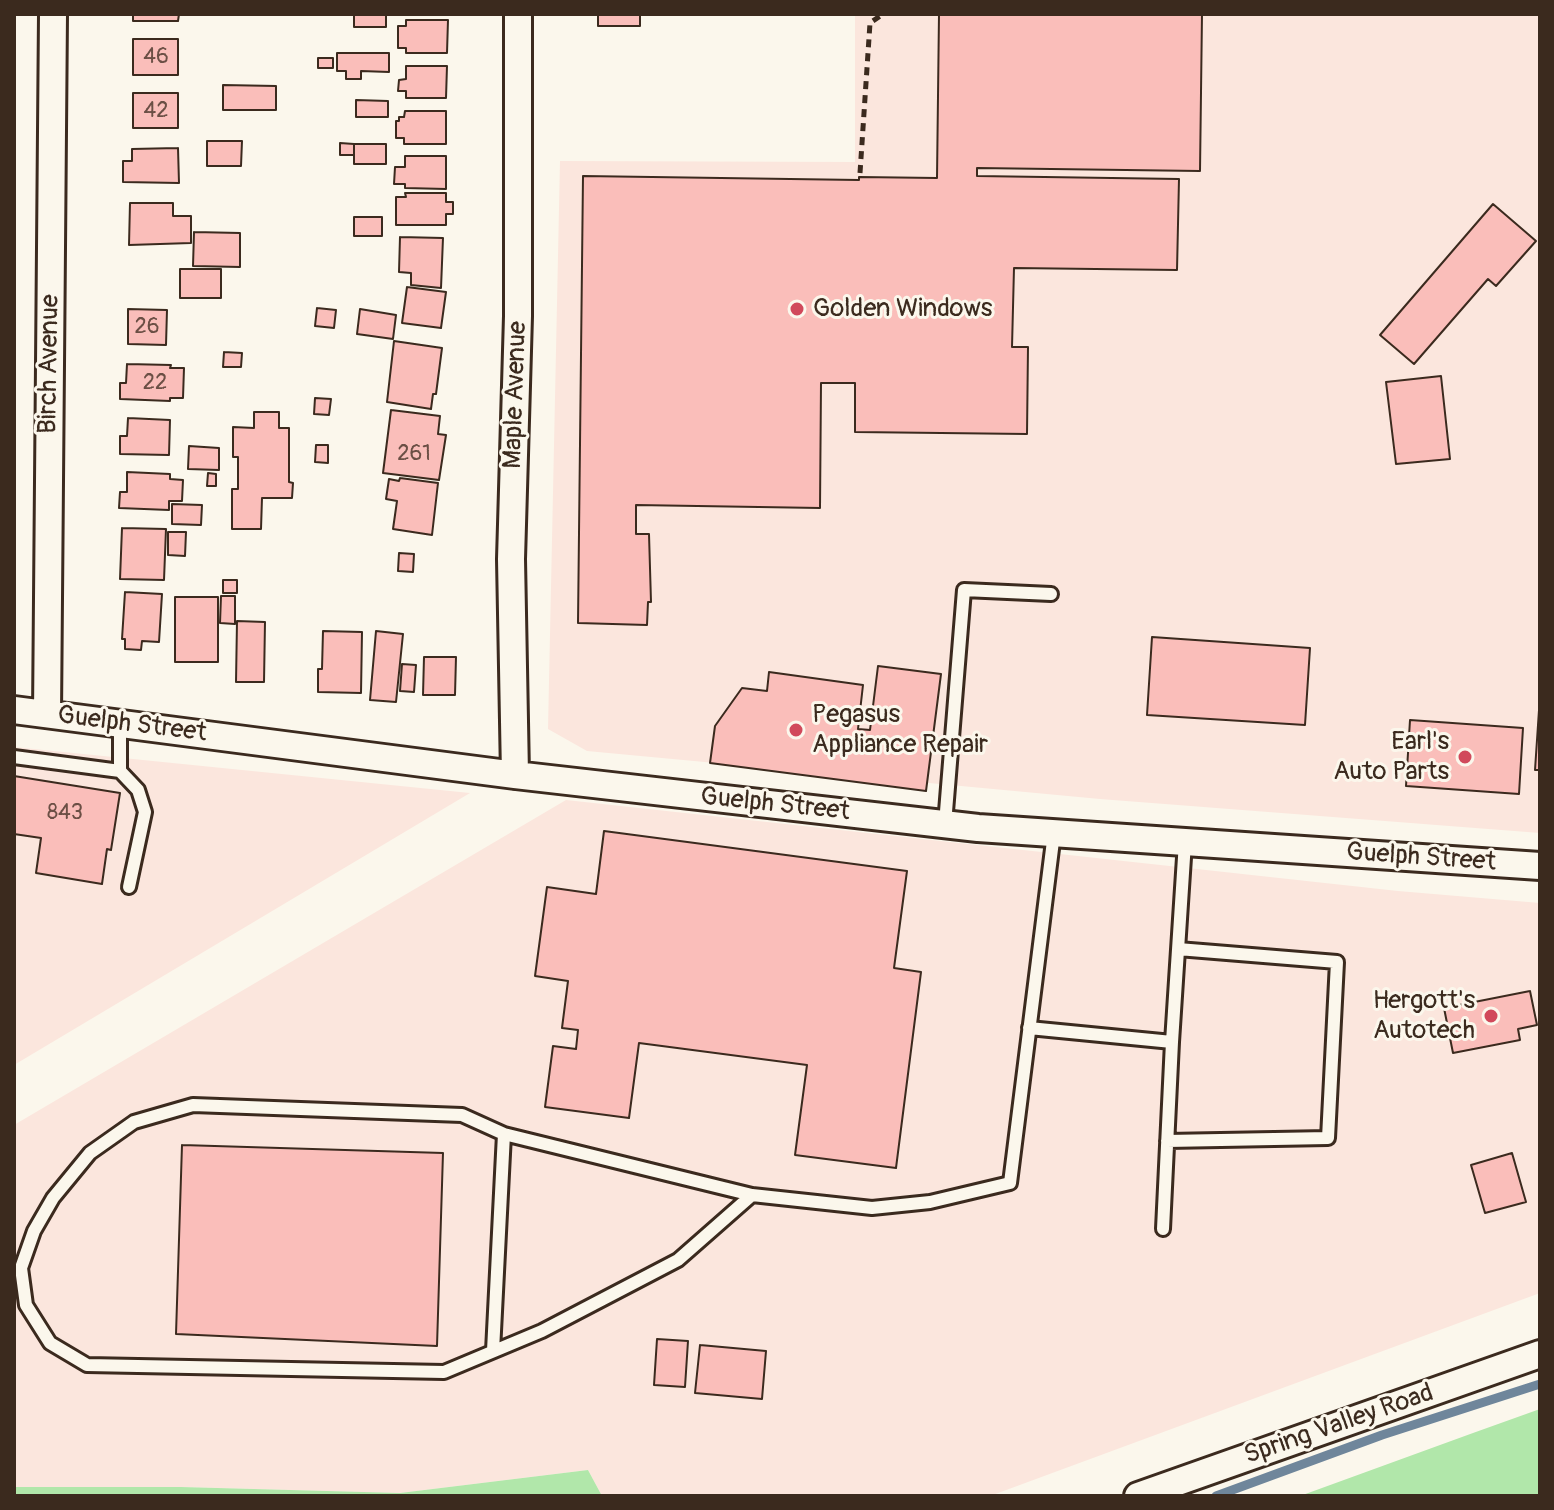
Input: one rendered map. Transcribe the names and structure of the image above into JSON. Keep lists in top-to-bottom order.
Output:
{
  "streets": {
    "street": [
      "Birch Avenue",
      "Maple Avenue",
      "Guelph Street",
      "Spring Valley Road"
    ]
  },
  "crossings": [
    ["Birch Avenue", "Guelph Street"],
    ["Maple Avenue", "Guelph Street"]
  ],
  "places": [
    "Golden Windows",
    "Pegasus Appliance Repair",
    "Earl's Auto Parts",
    "Hergott's Autotech"
  ],
  "house_numbers": [
    "46",
    "42",
    "26",
    "22",
    "261",
    "843"
  ]
}
